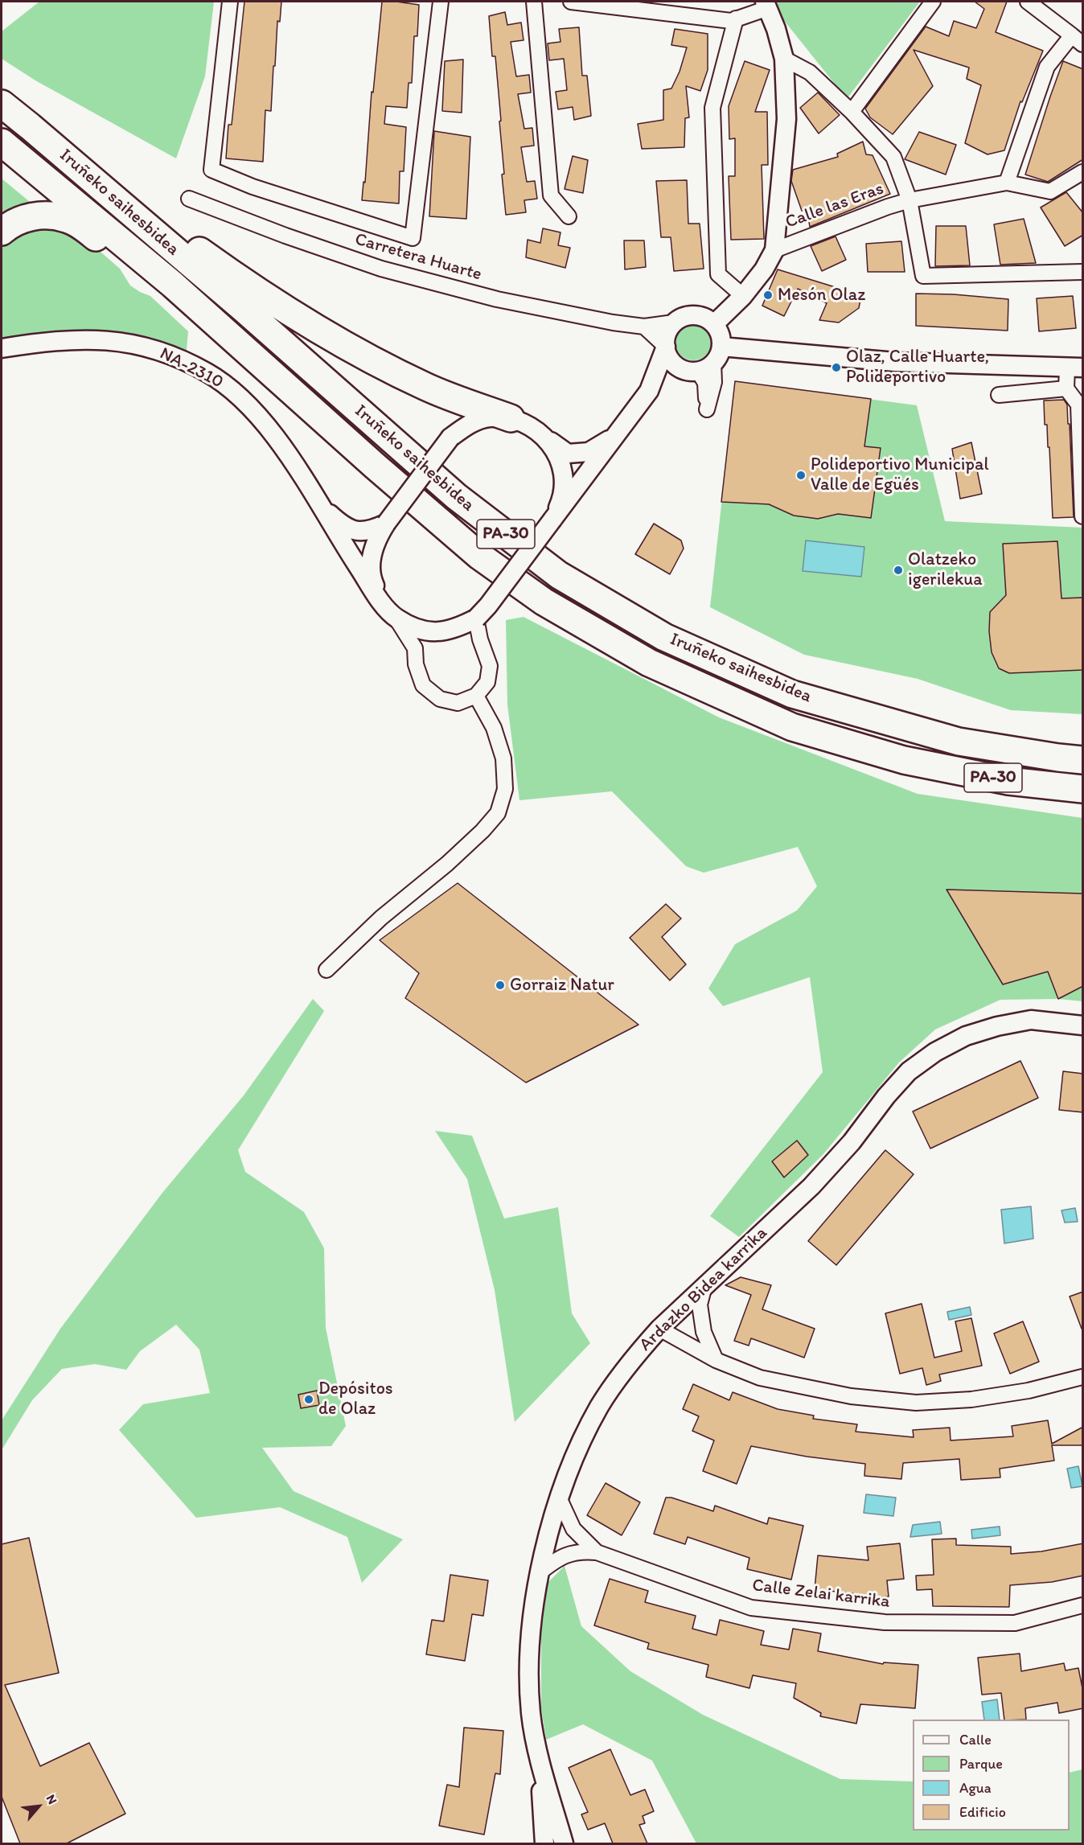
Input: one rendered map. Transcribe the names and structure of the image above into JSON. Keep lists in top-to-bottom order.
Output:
{
  "streets": {
    "highway": ["Iruñeko saihesbidea", "PA-30"],
    "street": [
      "Calle las Eras",
      "Carretera Huarte",
      "NA-2310",
      "Ardazko Bidea karrika",
      "Calle Zelai karrika"
    ]
  },
  "crossings": [
    ["Ardazko Bidea karrika", "Calle Zelai karrika"]
  ],
  "places": [
    "Mesón Olaz",
    "Olaz, Calle Huarte, Polideportivo",
    "Polideportivo Municipal Valle de Egüés",
    "Olatzeko igerilekua",
    "Gorraiz Natur",
    "Depósitos de Olaz"
  ],
  "legend": [
    "Calle",
    "Parque",
    "Agua",
    "Edificio"
  ],
  "north": "top right"
}
